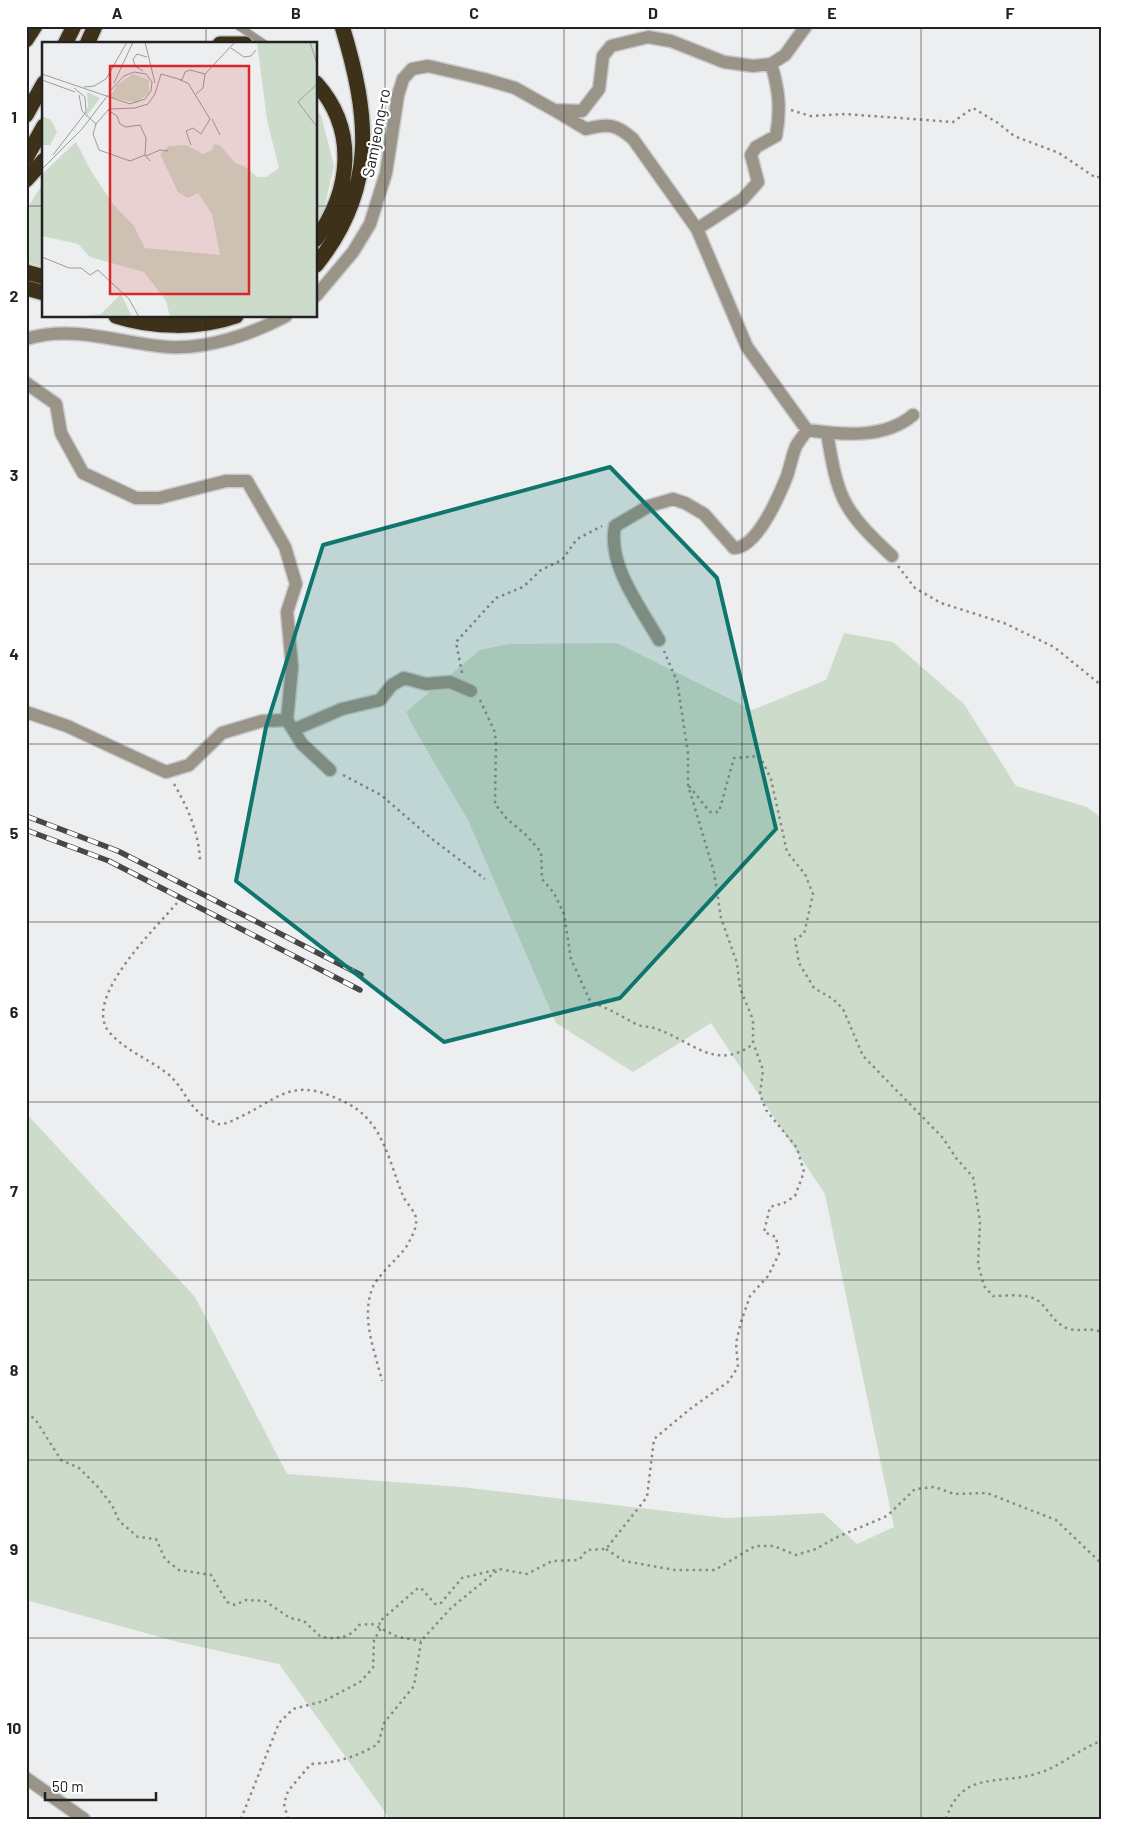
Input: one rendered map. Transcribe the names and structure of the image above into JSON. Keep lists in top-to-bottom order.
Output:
{
  "streets": {
    "street": ["Samjeong-ro"]
  },
  "scale_bar": "50 m",
  "grid": {
    "columns": [
      "A",
      "B",
      "C",
      "D",
      "E",
      "F"
    ],
    "rows": [
      "1",
      "2",
      "3",
      "4",
      "5",
      "6",
      "7",
      "8",
      "9",
      "10"
    ]
  }
}
